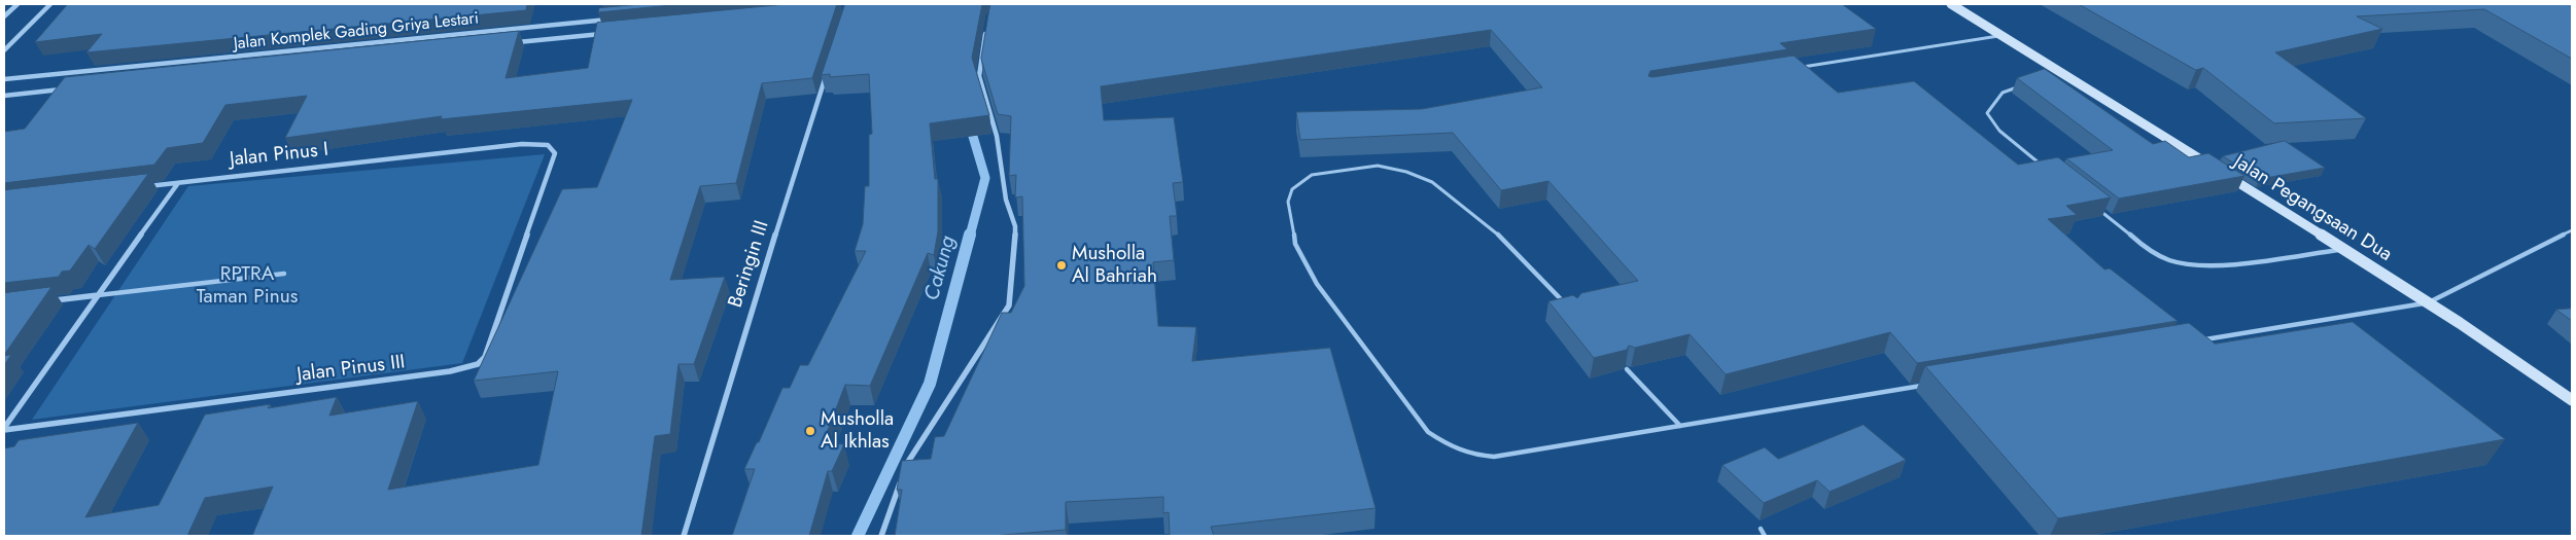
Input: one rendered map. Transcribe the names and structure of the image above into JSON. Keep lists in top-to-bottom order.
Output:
{
  "streets": {
    "main road": ["Jalan Pegangsaan Dua"],
    "street": [
      "Jalan Komplek Gading Griya Lestari",
      "Jalan Pinus I",
      "Beringin III",
      "Jalan Pinus III"
    ]
  },
  "crossings": [
    ["Jalan Pinus I", "Jalan Pinus III"]
  ],
  "water": ["Cakung"],
  "parks": ["RPTRA Taman Pinus"],
  "places": ["Musholla Al Bahriah", "Musholla Al Ikhlas"]
}
